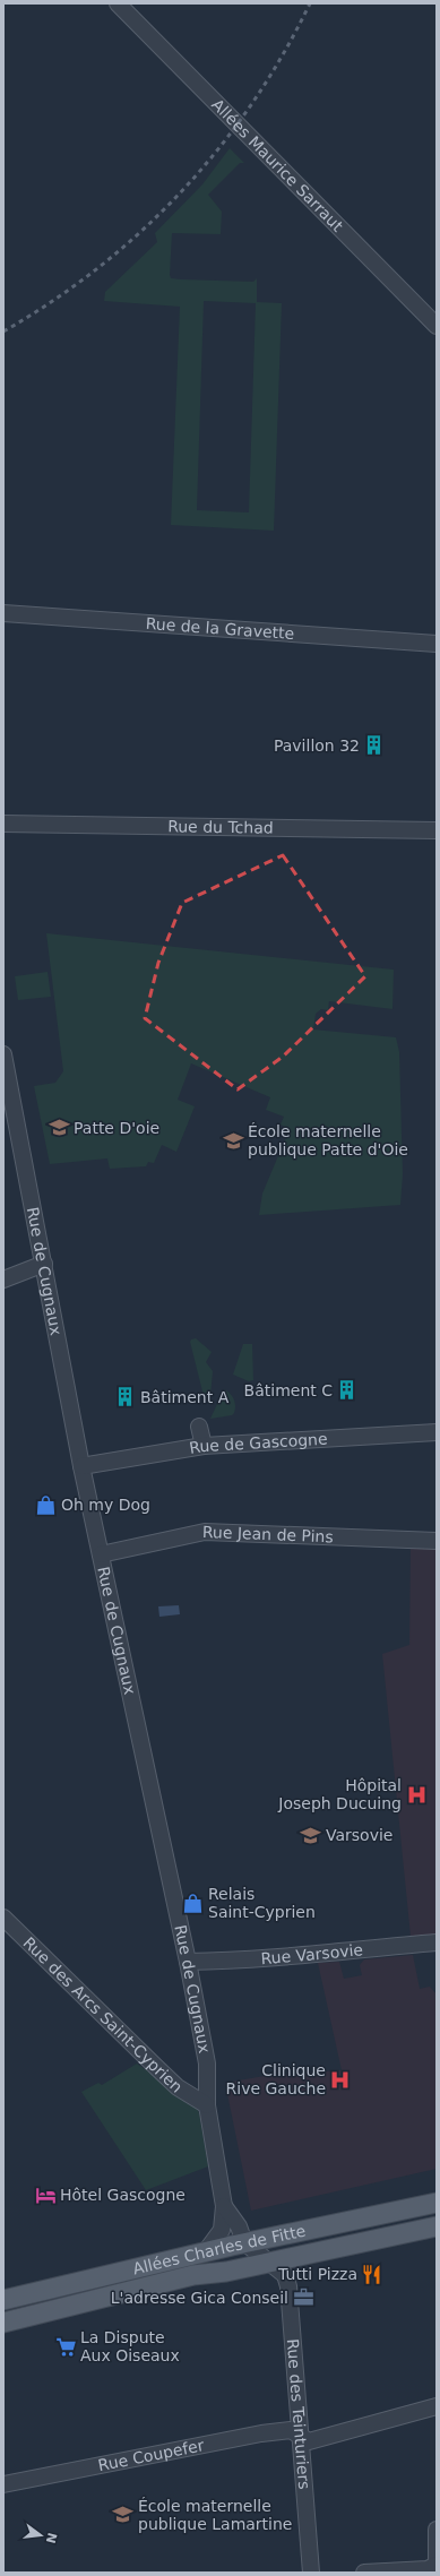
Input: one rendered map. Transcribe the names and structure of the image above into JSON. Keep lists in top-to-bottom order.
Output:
{
  "streets": {
    "main road": ["Allées Charles de Fitte"],
    "street": [
      "Allées Maurice Sarraut",
      "Rue de la Gravette",
      "Rue du Tchad",
      "Rue de Cugnaux",
      "Rue de Gascogne",
      "Rue Jean de Pins",
      "Rue Varsovie",
      "Rue des Arcs Saint-Cyprien",
      "Rue des Teinturiers",
      "Rue Coupefer"
    ]
  },
  "crossings": [
    ["Rue de Cugnaux", "Rue de Gascogne"],
    ["Rue de Cugnaux", "Rue Jean de Pins"],
    ["Rue de Cugnaux", "Rue Varsovie"],
    ["Rue de Cugnaux", "Rue des Arcs Saint-Cyprien"],
    ["Rue de Cugnaux", "Allées Charles de Fitte"],
    ["Rue de Cugnaux", "Rue des Teinturiers"],
    ["Allées Charles de Fitte", "Rue des Teinturiers"],
    ["Rue des Teinturiers", "Rue Coupefer"]
  ],
  "places": {
    "building": ["Pavillon 32", "Bâtiment C", "Bâtiment A"],
    "school or university": [
      "Patte D'oie",
      "École maternelle publique Patte d'Oie",
      "Varsovie",
      "École maternelle publique Lamartine"
    ],
    "shop": ["Oh my Dog", "Relais Saint-Cyprien"],
    "hospital": ["Hôpital Joseph Ducuing", "Clinique Rive Gauche"],
    "hotel": ["Hôtel Gascogne"],
    "restaurant": ["Tutti Pizza"],
    "office": ["L'adresse Gica Conseil"],
    "supermarket": ["La Dispute Aux Oiseaux"]
  },
  "north": "right"
}
